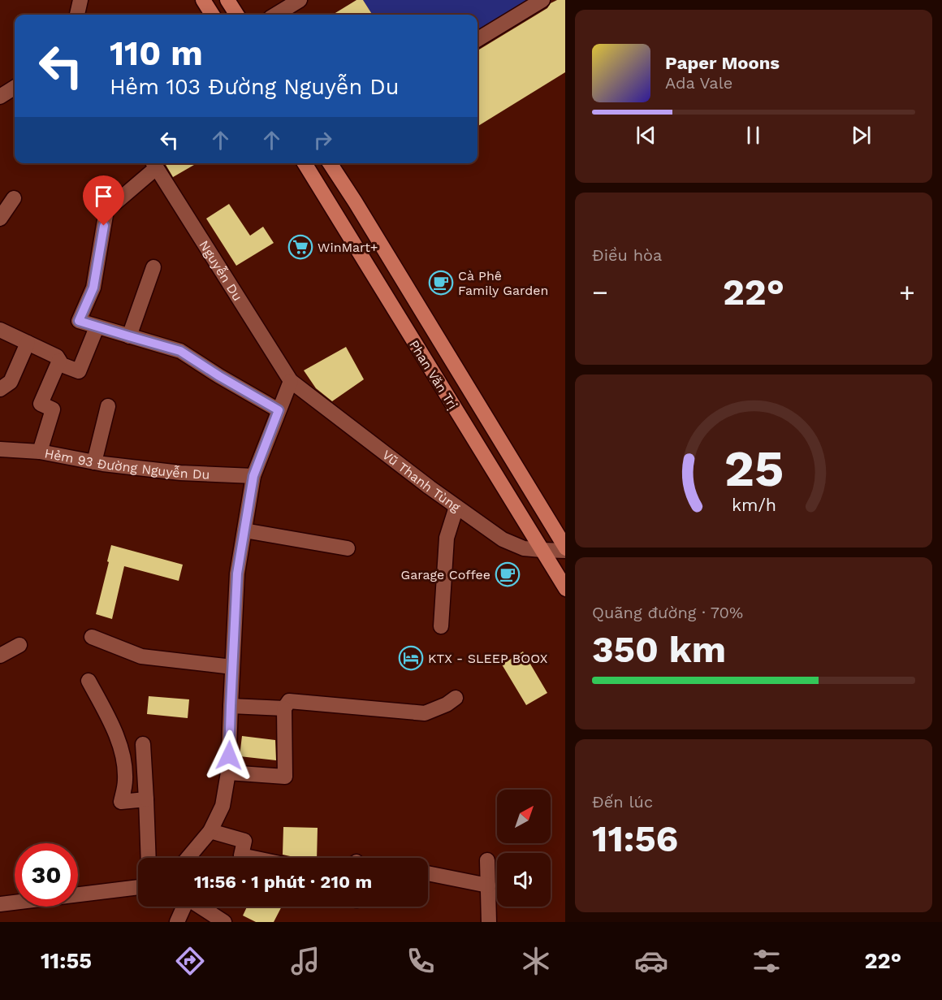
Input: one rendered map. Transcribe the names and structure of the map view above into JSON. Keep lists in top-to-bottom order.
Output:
{
  "streets": {
    "main road": ["Phan Văn Trị"],
    "street": ["Nguyễn Du", "Hẻm 93 Đường Nguyễn Du", "Vũ Thanh Tùng"]
  },
  "crossings": [
    ["Nguyễn Du", "Vũ Thanh Tùng"],
    ["Phan Văn Trị", "Vũ Thanh Tùng"]
  ],
  "places": {
    "supermarket": ["WinMart+"],
    "cafe": ["Cà Phê Family Garden", "Garage Coffee"],
    "hotel": ["KTX - SLEEP BOOX"]
  },
  "north": "top right",
  "page": {
    "turn": ["110 m", "Hẻm 103 Đường Nguyễn Du"],
    "song": ["Paper Moons", "Ada Vale"],
    "tile": [
      "Điều hòa",
      ["Quãng đường · 70%", "350 km"],
      ["Đến lúc", "11:56"]
    ],
    "heat": ["−", "22°", "+"],
    "limit": "30",
    "trip": "11:56 · 1 phút · 210 m",
    "tabs": ["11:55", "22°"],
    "gauge": ["25", "km/h"]
  }
}
